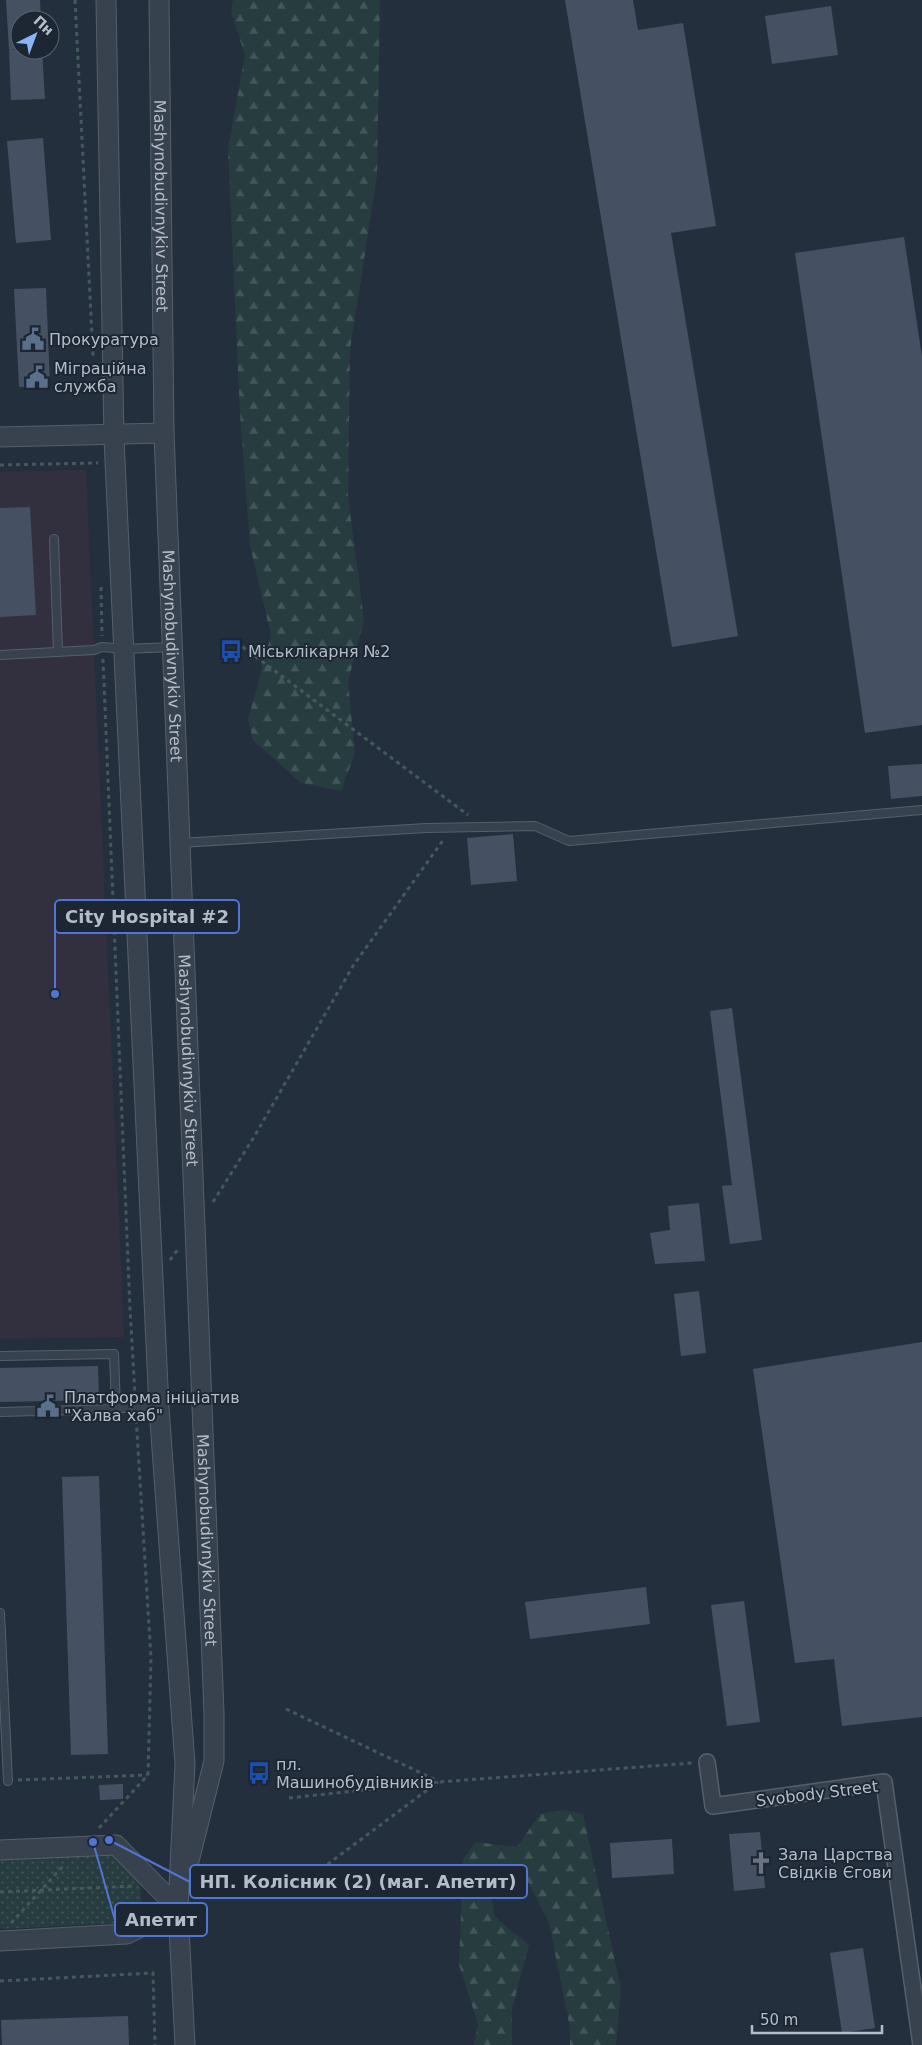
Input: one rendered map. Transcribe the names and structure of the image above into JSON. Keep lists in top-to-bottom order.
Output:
{
  "streets": {
    "street": ["Mashynobudivnykiv Street", "Svobody Street"]
  },
  "places": {
    "public building": ["Прокуратура", "Міграційна служба", "Платформа ініціатив \"Халва хаб\""],
    "bus stop": ["Міськлікарня №2", "пл. Машинобудівників"],
    "other": ["City Hospital #2", "НП. Колісник (2) (маг. Апетит)", "Апетит"],
    "church": ["Зала Царства Свідків Єгови"]
  },
  "scale_bar": "50 m",
  "north": "top right"
}
